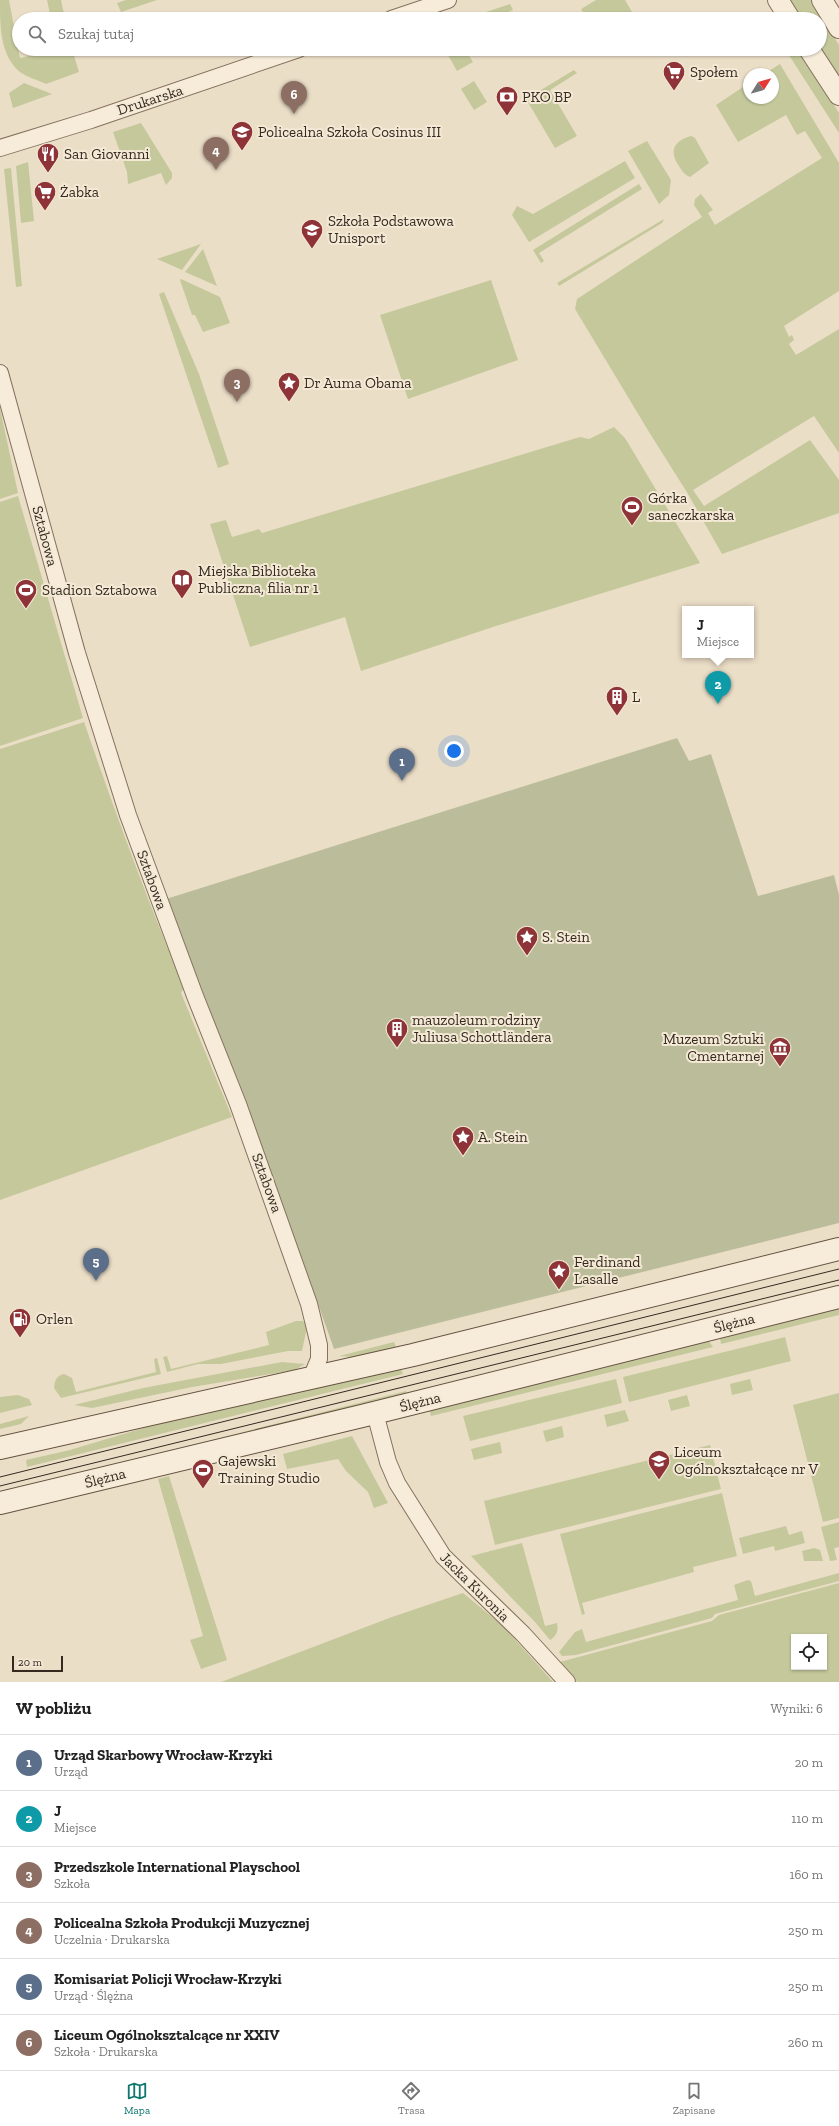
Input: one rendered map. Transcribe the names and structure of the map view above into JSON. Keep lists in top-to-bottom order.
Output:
{
  "streets": {
    "main road": ["Ślężna"],
    "street": ["Drukarska", "Sztabowa", "Jacka Kuronia"]
  },
  "crossings": [
    ["Ślężna", "Jacka Kuronia"]
  ],
  "places": {
    "supermarket": ["Społem", "Żabka"],
    "bank": ["PKO BP"],
    "school or university": ["Policealna Szkoła Cosinus III", "Szkoła Podstawowa Unisport", "Liceum Ogólnokształcące nr V"],
    "restaurant": ["San Giovanni"],
    "place": [
      "Dr Auma Obama",
      "S. Stein",
      "A. Stein",
      "Ferdinand Lasalle"
    ],
    "sports": ["Górka saneczkarska", "Stadion Sztabowa", "Gajewski Training Studio"],
    "library": ["Miejska Biblioteka Publiczna, filia nr 1"],
    "building": ["L", "mauzoleum rodziny Juliusa Schottländera"],
    "museum": ["Muzeum Sztuki Cmentarnej"],
    "fuel station": ["Orlen"]
  },
  "scale_bar": "20 m",
  "north": "top right",
  "page": {
    "search": "Szukaj tutaj",
    "pins": [
      "6",
      "4",
      "3",
      "2",
      "1",
      "5"
    ],
    "popup": ["J", "Miejsce"],
    "scale": "20 m",
    "heading": ["W pobliżu", "Wyniki: 6"],
    "list": [
      {
        "mark": "1",
        "name": "Urząd Skarbowy Wrocław-Krzyki",
        "note": "Urząd",
        "value": "20 m"
      },
      {
        "mark": "2",
        "name": "J",
        "note": "Miejsce",
        "value": "110 m"
      },
      {
        "mark": "3",
        "name": "Przedszkole International Playschool",
        "note": "Szkoła",
        "value": "160 m"
      },
      {
        "mark": "4",
        "name": "Policealna Szkoła Produkcji Muzycznej",
        "note": "Uczelnia · Drukarska",
        "value": "250 m"
      },
      {
        "mark": "5",
        "name": "Komisariat Policji Wrocław-Krzyki",
        "note": "Urząd · Ślężna",
        "value": "250 m"
      },
      {
        "mark": "6",
        "name": "Liceum Ogólnoksztalcące nr XXIV",
        "note": "Szkoła · Drukarska",
        "value": "260 m"
      }
    ],
    "nav": ["Mapa", "Trasa", "Zapisane"]
  }
}
